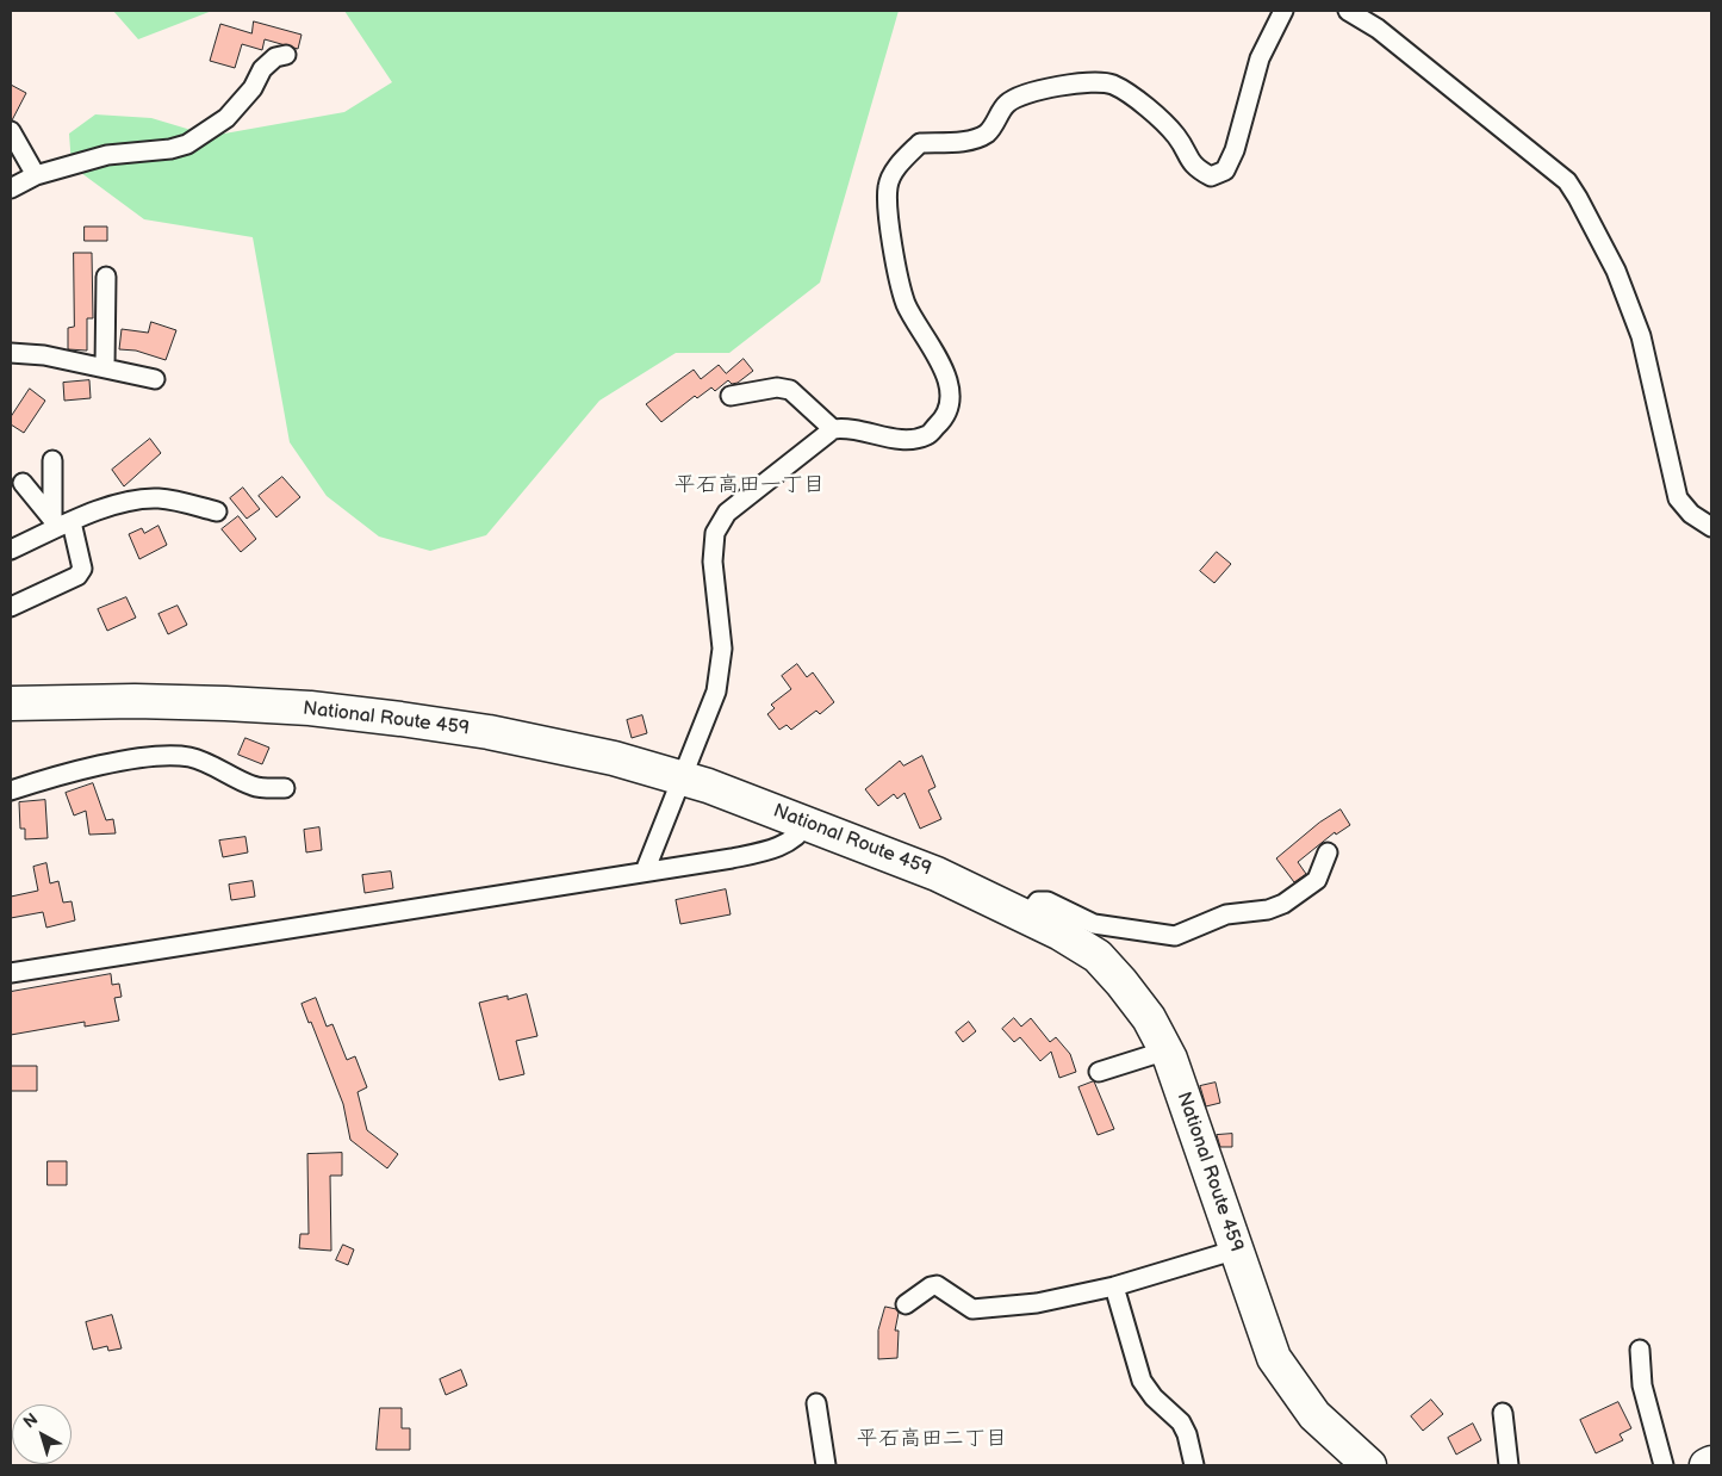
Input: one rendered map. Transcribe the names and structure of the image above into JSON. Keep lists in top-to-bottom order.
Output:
{
  "streets": {
    "highway": ["National Route 459"]
  },
  "districts": ["平石高田一丁目", "平石高田二丁目"],
  "north": "top left"
}
